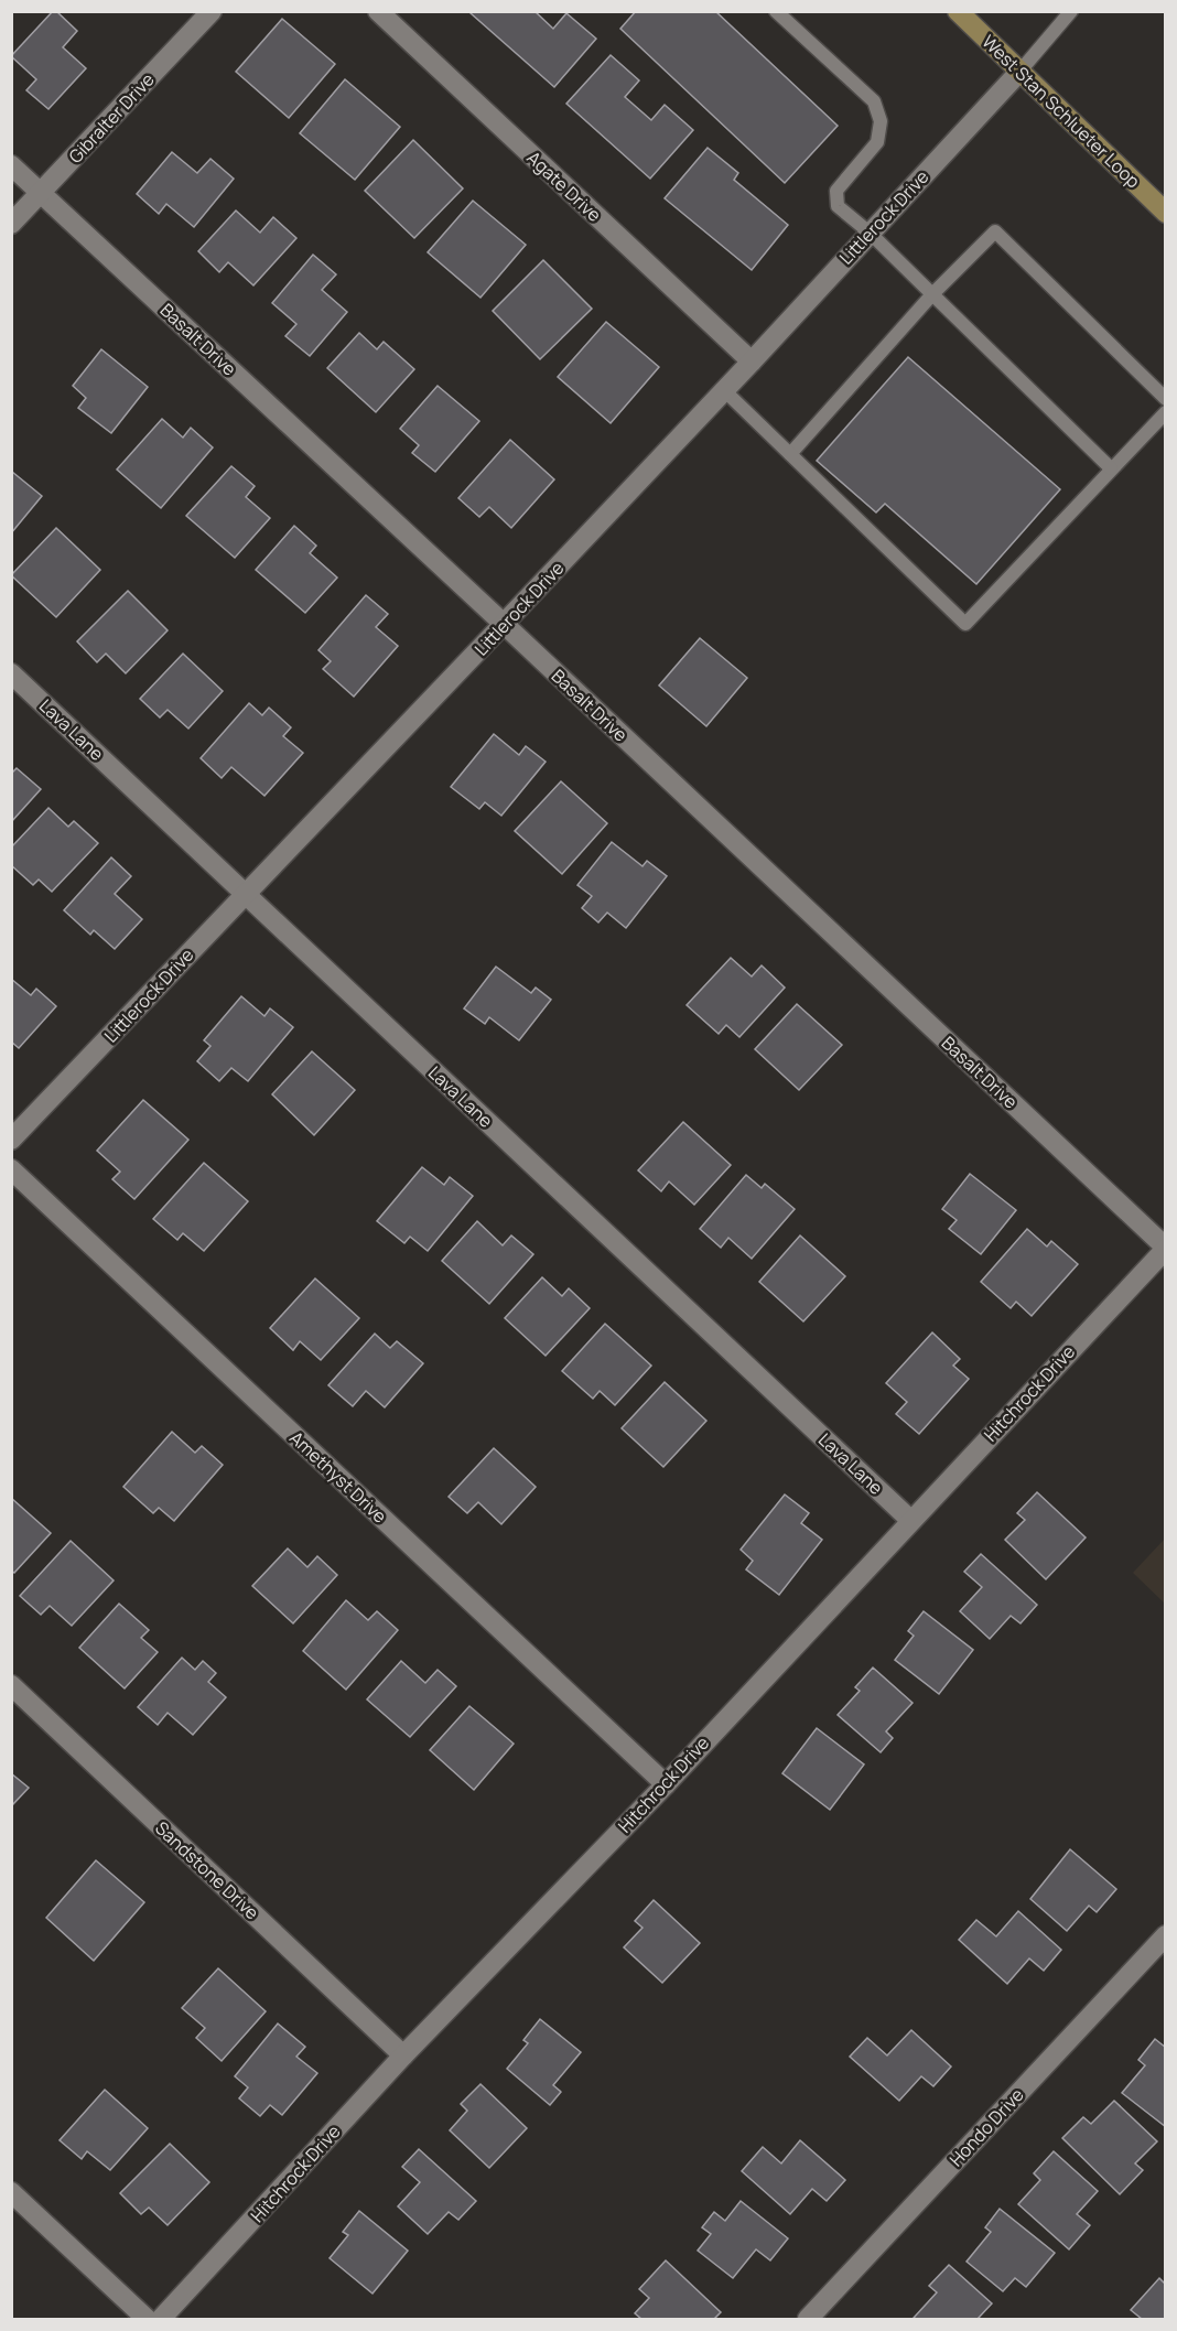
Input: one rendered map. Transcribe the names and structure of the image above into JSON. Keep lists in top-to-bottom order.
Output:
{
  "streets": {
    "main road": ["West Stan Schlueter Loop"],
    "street": [
      "Gibralter Drive",
      "Agate Drive",
      "Littlerock Drive",
      "Basalt Drive",
      "Lava Lane",
      "Hitchrock Drive",
      "Amethyst Drive",
      "Sandstone Drive",
      "Hondo Drive"
    ]
  },
  "crossings": [
    ["West Stan Schlueter Loop", "Littlerock Drive"],
    ["Gibralter Drive", "Basalt Drive"],
    ["Agate Drive", "Littlerock Drive"],
    ["Littlerock Drive", "Basalt Drive"],
    ["Littlerock Drive", "Lava Lane"],
    ["Basalt Drive", "Hitchrock Drive"],
    ["Lava Lane", "Hitchrock Drive"],
    ["Hitchrock Drive", "Amethyst Drive"],
    ["Hitchrock Drive", "Sandstone Drive"]
  ]
}
